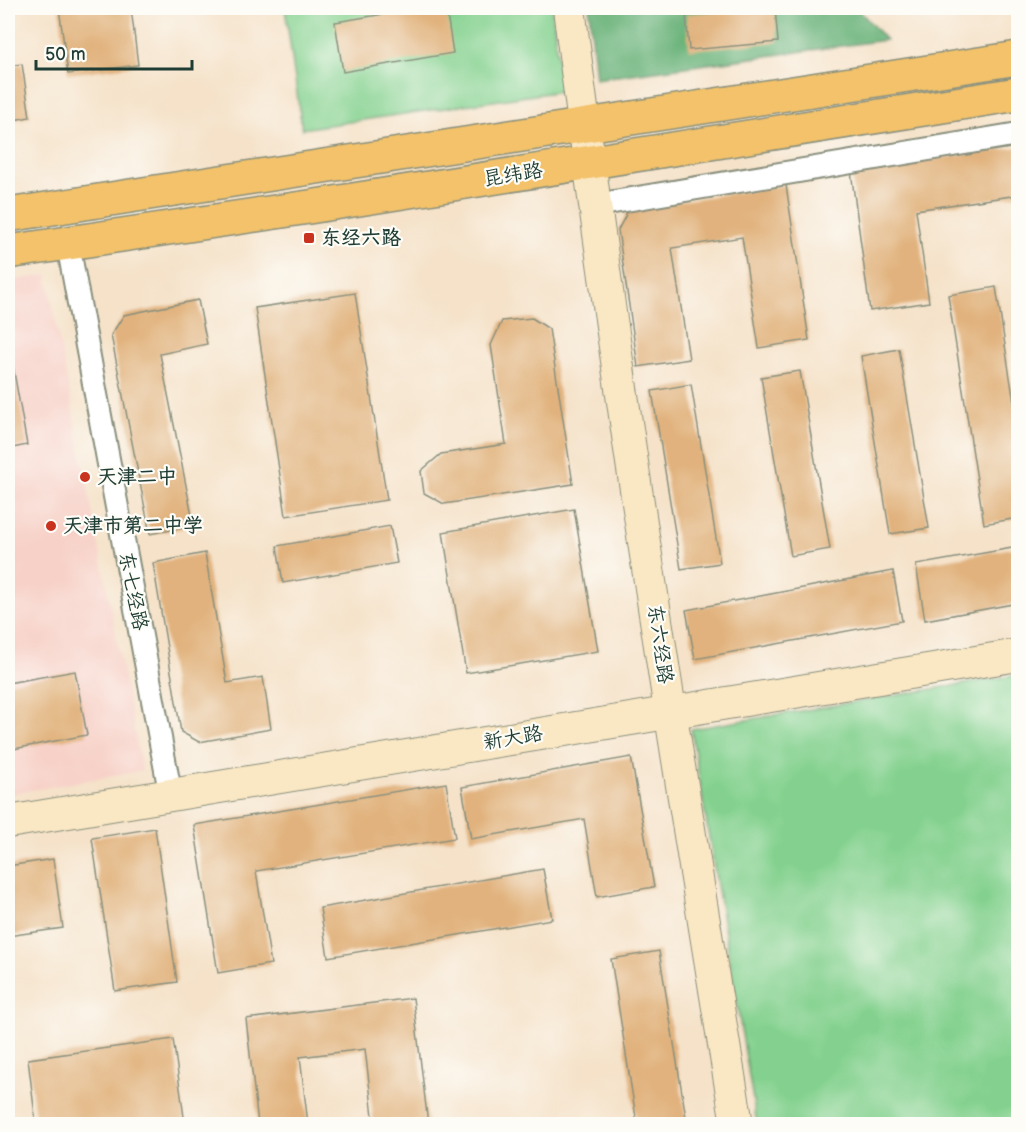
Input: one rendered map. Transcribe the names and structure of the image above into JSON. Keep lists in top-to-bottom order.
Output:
{
  "streets": {
    "main road": ["昆纬路"],
    "street": ["东七经路", "东六经路", "新大路"]
  },
  "crossings": [
    ["昆纬路", "东七经路"],
    ["昆纬路", "东六经路"],
    ["东七经路", "新大路"],
    ["东六经路", "新大路"]
  ],
  "places": {
    "transit": ["东经六路"],
    "other": ["天津二中", "天津市第二中学"]
  },
  "scale_bar": "50 m"
}
